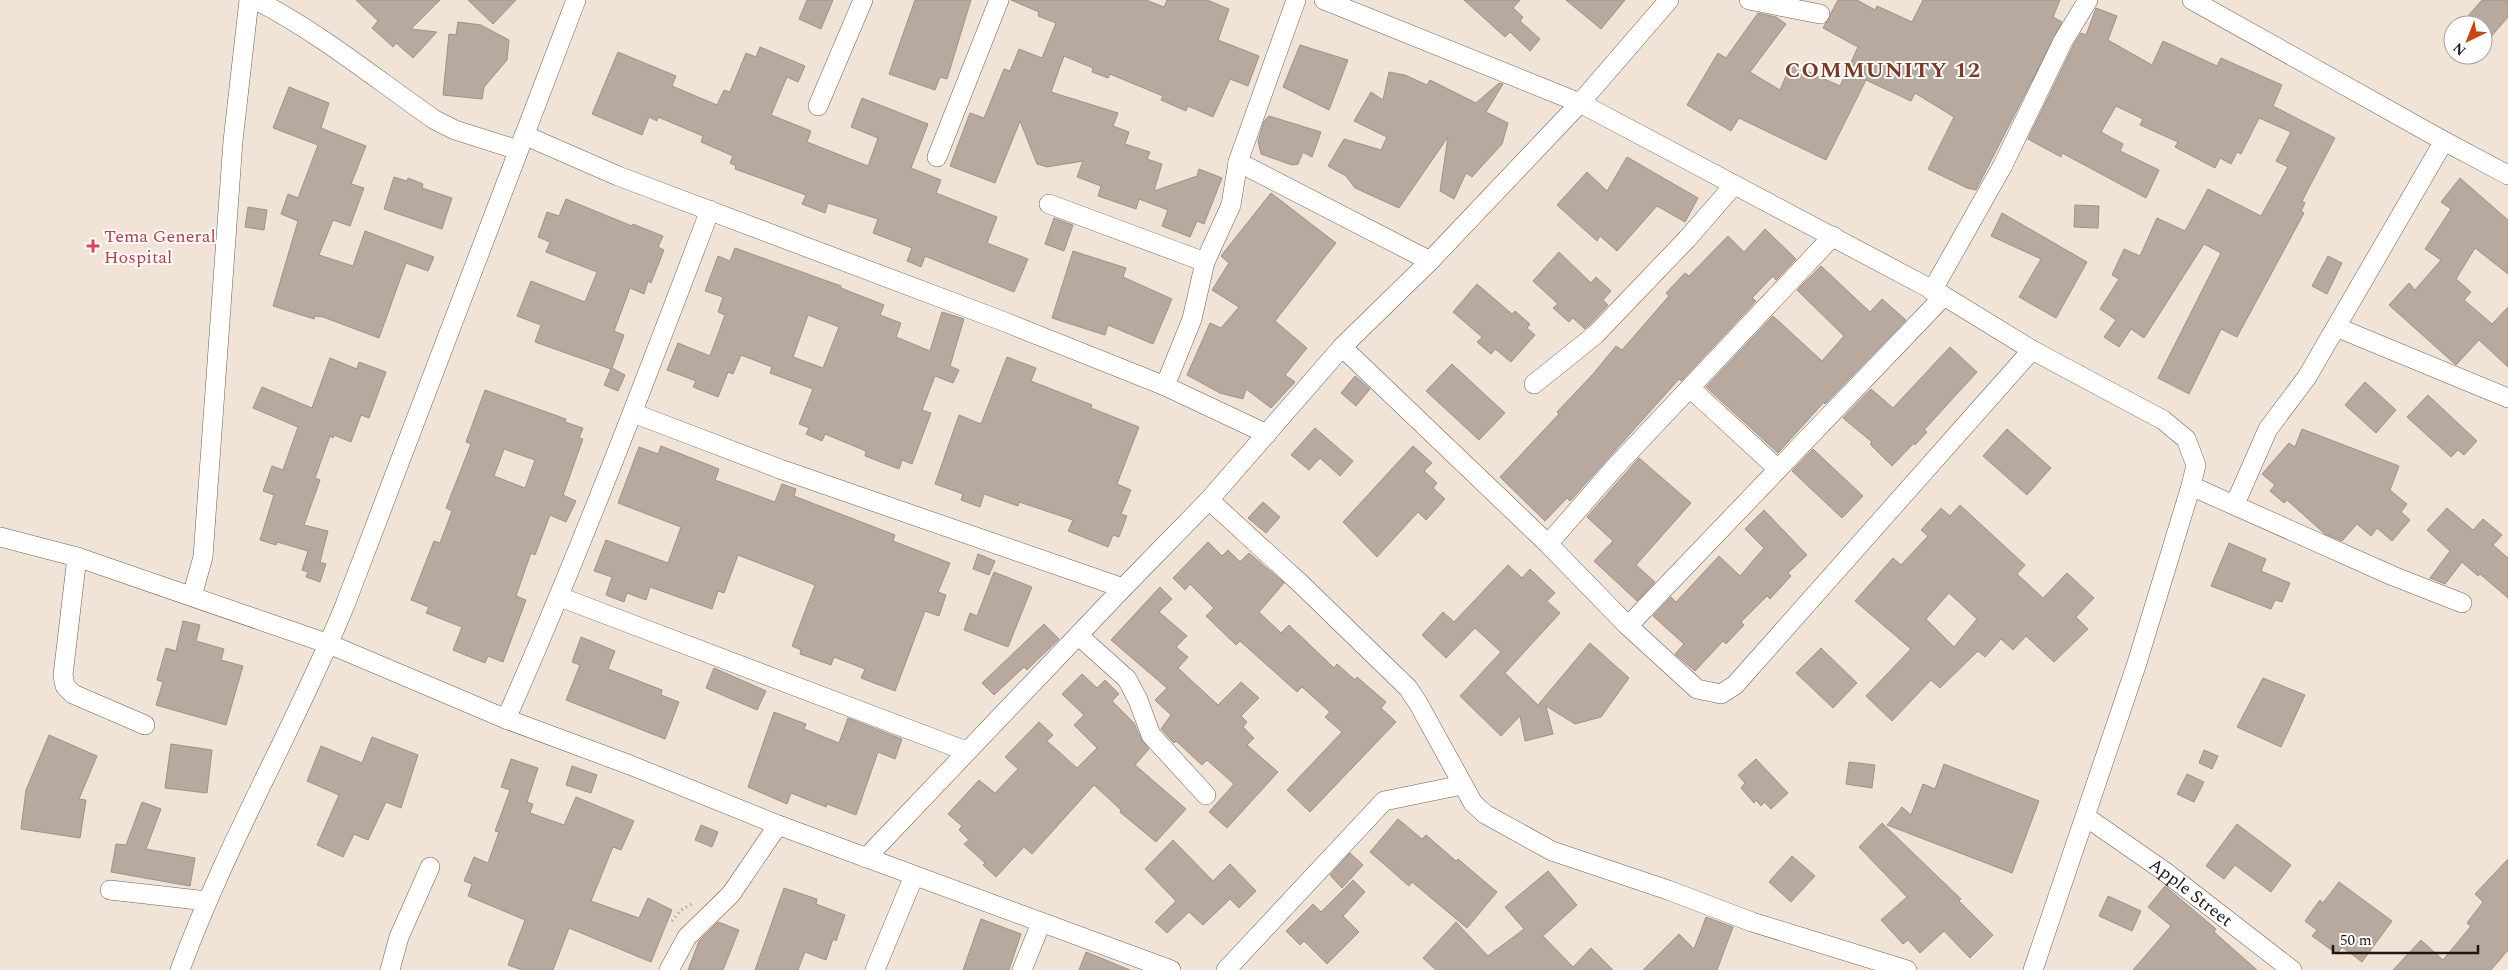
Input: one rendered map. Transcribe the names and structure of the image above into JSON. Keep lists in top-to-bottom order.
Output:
{
  "streets": {
    "street": ["Apple Street"]
  },
  "districts": ["COMMUNITY 12"],
  "places": {
    "health": ["Tema General Hospital"]
  },
  "scale_bar": "50 m",
  "north": "bottom left"
}
